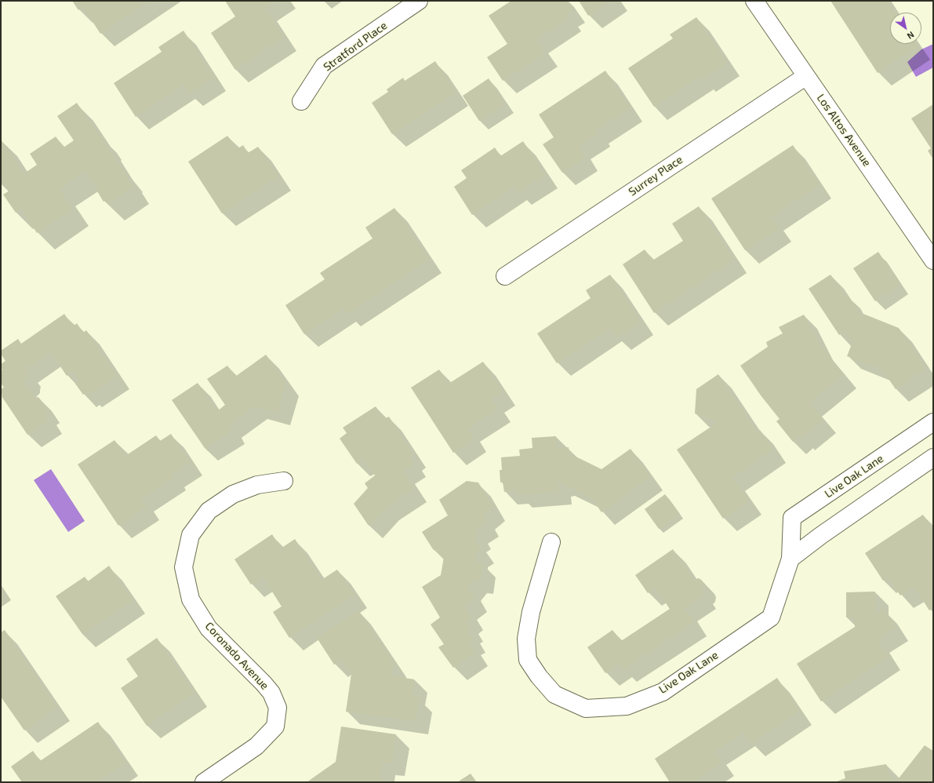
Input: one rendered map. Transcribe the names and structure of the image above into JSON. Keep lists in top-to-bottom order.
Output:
{
  "streets": {
    "street": [
      "Stratford Place",
      "Los Altos Avenue",
      "Surrey Place",
      "Live Oak Lane",
      "Coronado Avenue"
    ]
  },
  "crossings": [
    ["Los Altos Avenue", "Surrey Place"]
  ],
  "north": "bottom right"
}
